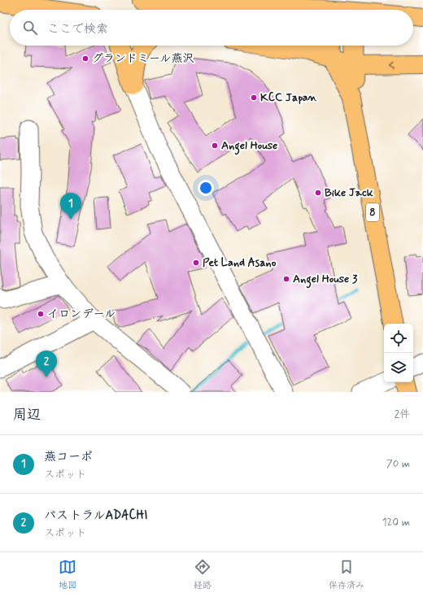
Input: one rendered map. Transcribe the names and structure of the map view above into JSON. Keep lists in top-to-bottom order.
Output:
{
  "streets": {
    "main road": ["8"]
  },
  "places": [
    "グランドミール燕沢",
    "KCC Japan",
    "Angel House",
    "Bike Jack",
    "Pet Land Asano",
    "Angel House 3",
    "イロンデール"
  ],
  "page": {
    "search": "ここで検索",
    "pins": ["1", "2"],
    "heading": ["周辺", "2件"],
    "list": [
      {
        "mark": "1",
        "name": "燕コーポ",
        "note": "スポット",
        "value": "70 m"
      },
      {
        "mark": "2",
        "name": "パストラルADACHI",
        "note": "スポット",
        "value": "120 m"
      }
    ],
    "nav": ["地図", "経路", "保存済み"]
  }
}
